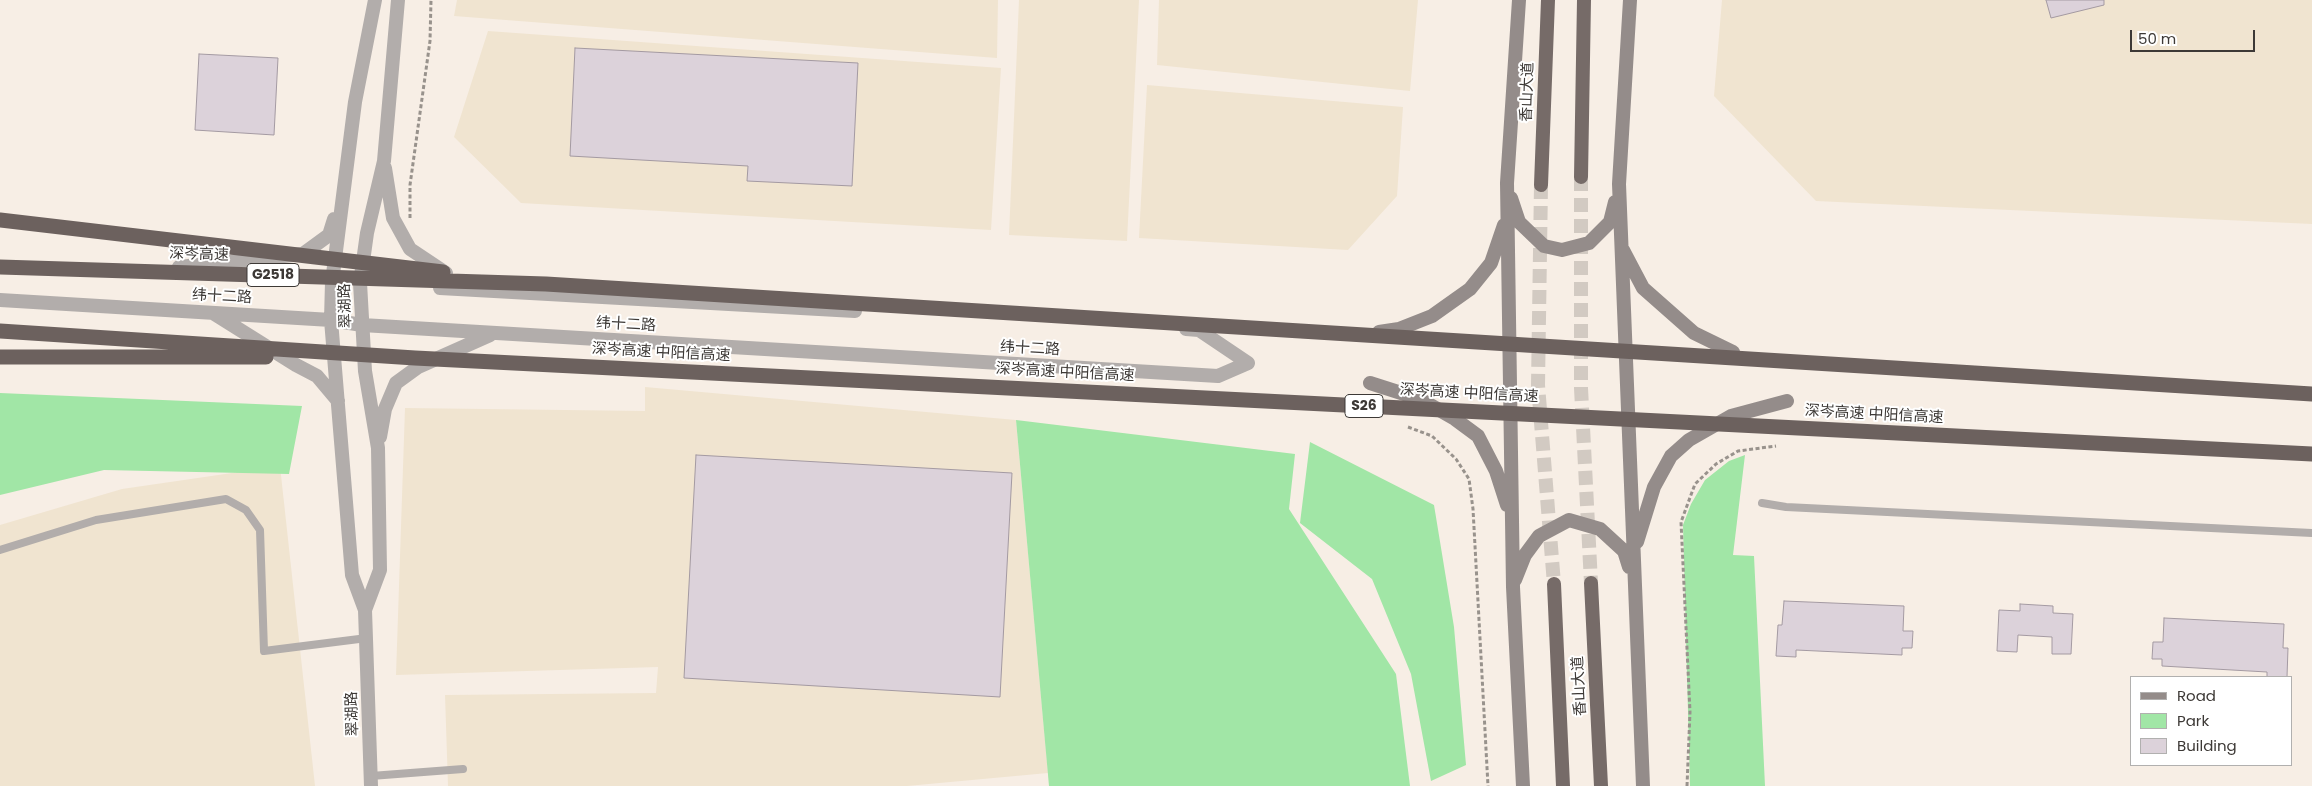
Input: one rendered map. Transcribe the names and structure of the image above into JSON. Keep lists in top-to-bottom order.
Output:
{
  "streets": {
    "highway": [
      "香山大道",
      "深岑高速",
      "G2518",
      "深岑高速 中阳信高速",
      "S26"
    ],
    "street": ["纬十二路", "翠湖路"]
  },
  "crossings": [
    ["纬十二路", "翠湖路"]
  ],
  "legend": ["Road", "Park", "Building"],
  "scale_bar": "50 m"
}
